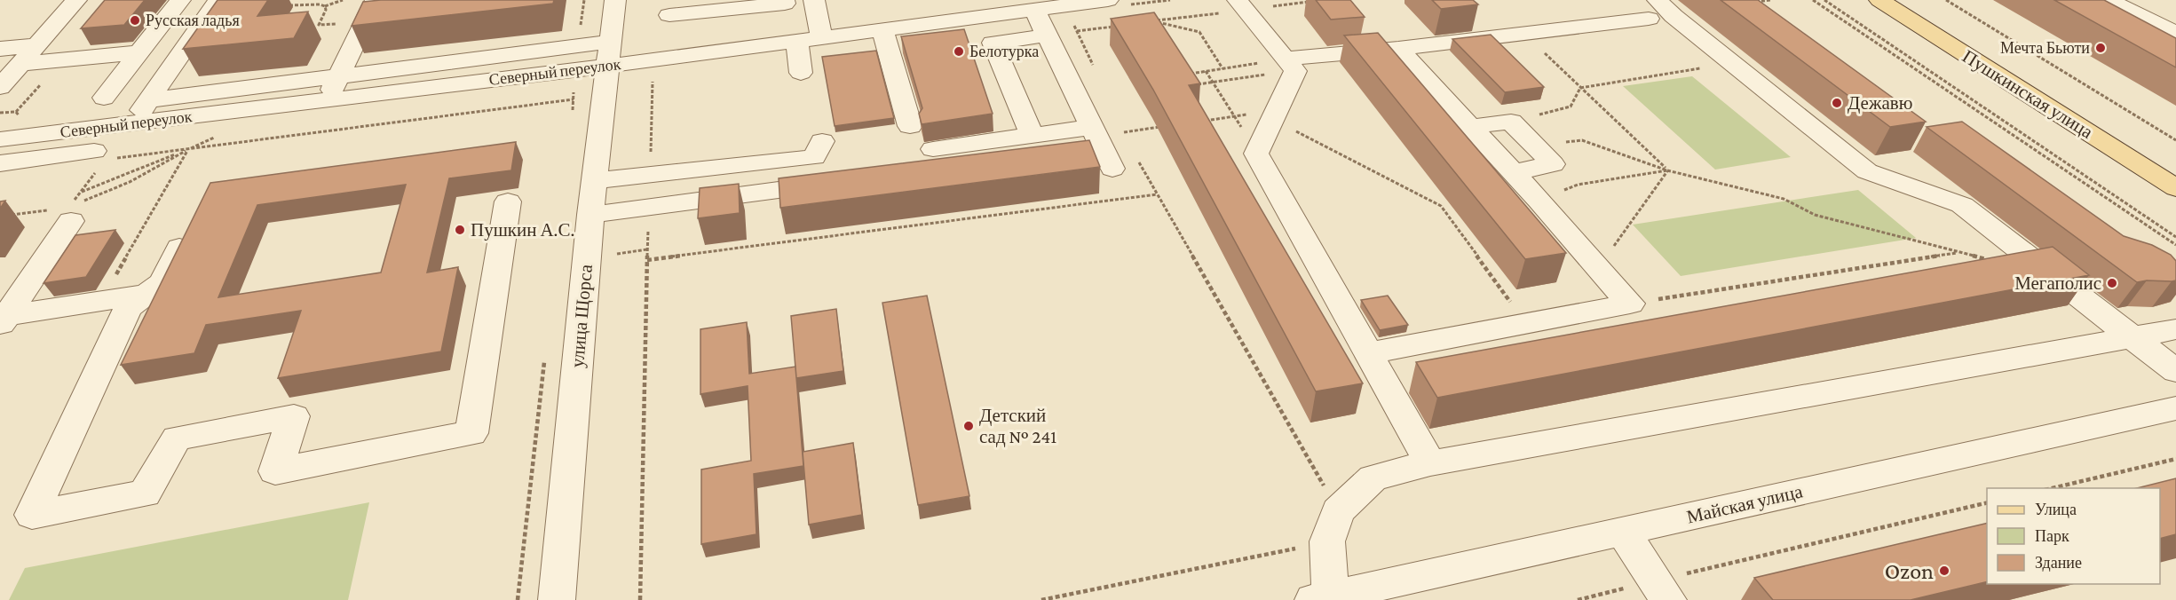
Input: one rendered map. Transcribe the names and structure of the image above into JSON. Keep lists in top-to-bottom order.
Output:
{
  "streets": {
    "main road": ["Пушкинская улица"],
    "street": ["Северный переулок", "улица Щорса", "Майская улица"]
  },
  "crossings": [
    ["Северный переулок", "улица Щорса"]
  ],
  "places": [
    "Русская ладья",
    "Мечта Бьюти",
    "Белотурка",
    "Дежавю",
    "Пушкин А.С.",
    "Мегаполис",
    "Детский сад № 241",
    "Ozon"
  ],
  "legend": ["Улица", "Парк", "Здание"]
}
